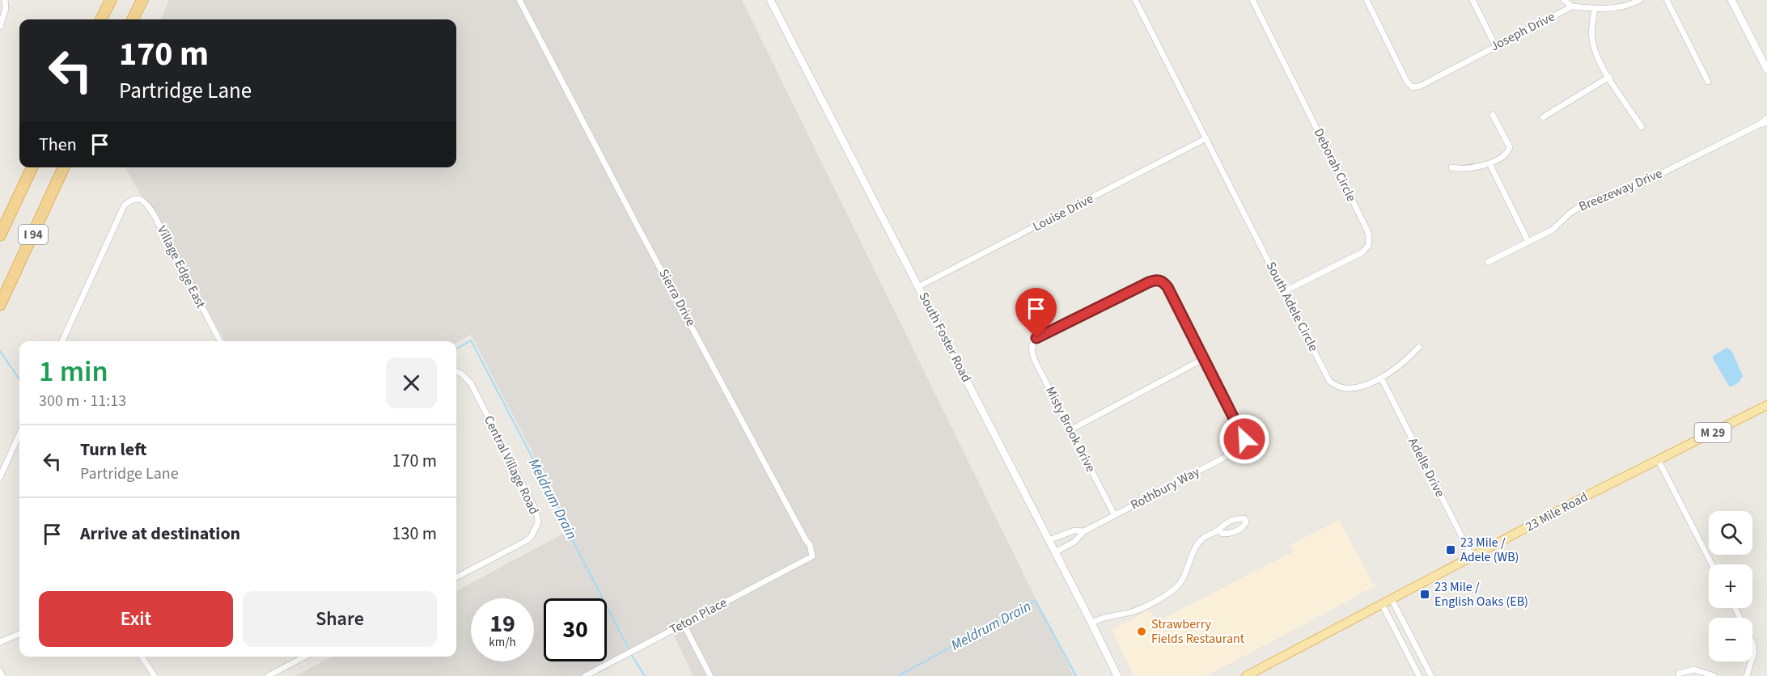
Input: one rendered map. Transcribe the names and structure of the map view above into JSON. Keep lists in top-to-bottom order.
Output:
{
  "streets": {
    "highway": ["I 94"],
    "main road": ["M 29", "23 Mile Road"],
    "street": [
      "Joseph Drive",
      "Deborah Circle",
      "Breezeway Drive",
      "Louise Drive",
      "Village Edge East",
      "Sierra Drive",
      "South Adele Circle",
      "South Foster Road",
      "Misty Brook Drive",
      "Central Village Road",
      "Adelle Drive",
      "Rothbury Way",
      "Teton Place"
    ]
  },
  "crossings": [
    ["Deborah Circle", "South Adele Circle"],
    ["Louise Drive", "South Adele Circle"],
    ["Louise Drive", "South Foster Road"],
    ["Sierra Drive", "Teton Place"],
    ["South Adele Circle", "Adelle Drive"],
    ["South Foster Road", "Rothbury Way"],
    ["Misty Brook Drive", "Rothbury Way"],
    ["Adelle Drive", "23 Mile Road"]
  ],
  "water": ["Meldrum Drain"],
  "places": {
    "transit": ["23 Mile / Adele (WB)", "23 Mile / English Oaks (EB)"],
    "other": ["Strawberry Fields Restaurant"]
  },
  "page": {
    "turn": ["170 m", "Partridge Lane"],
    "then": "Then",
    "heading": ["1 min", "300 m · 11:13"],
    "list": [
      {
        "name": "Turn left",
        "note": "Partridge Lane",
        "value": "170 m"
      },
      {
        "name": "Arrive at destination",
        "value": "130 m"
      }
    ],
    "map_buttons": ["+", "−"],
    "buttons": ["Exit", "Share"],
    "speed": "19 km/h",
    "limit": "30"
  }
}
